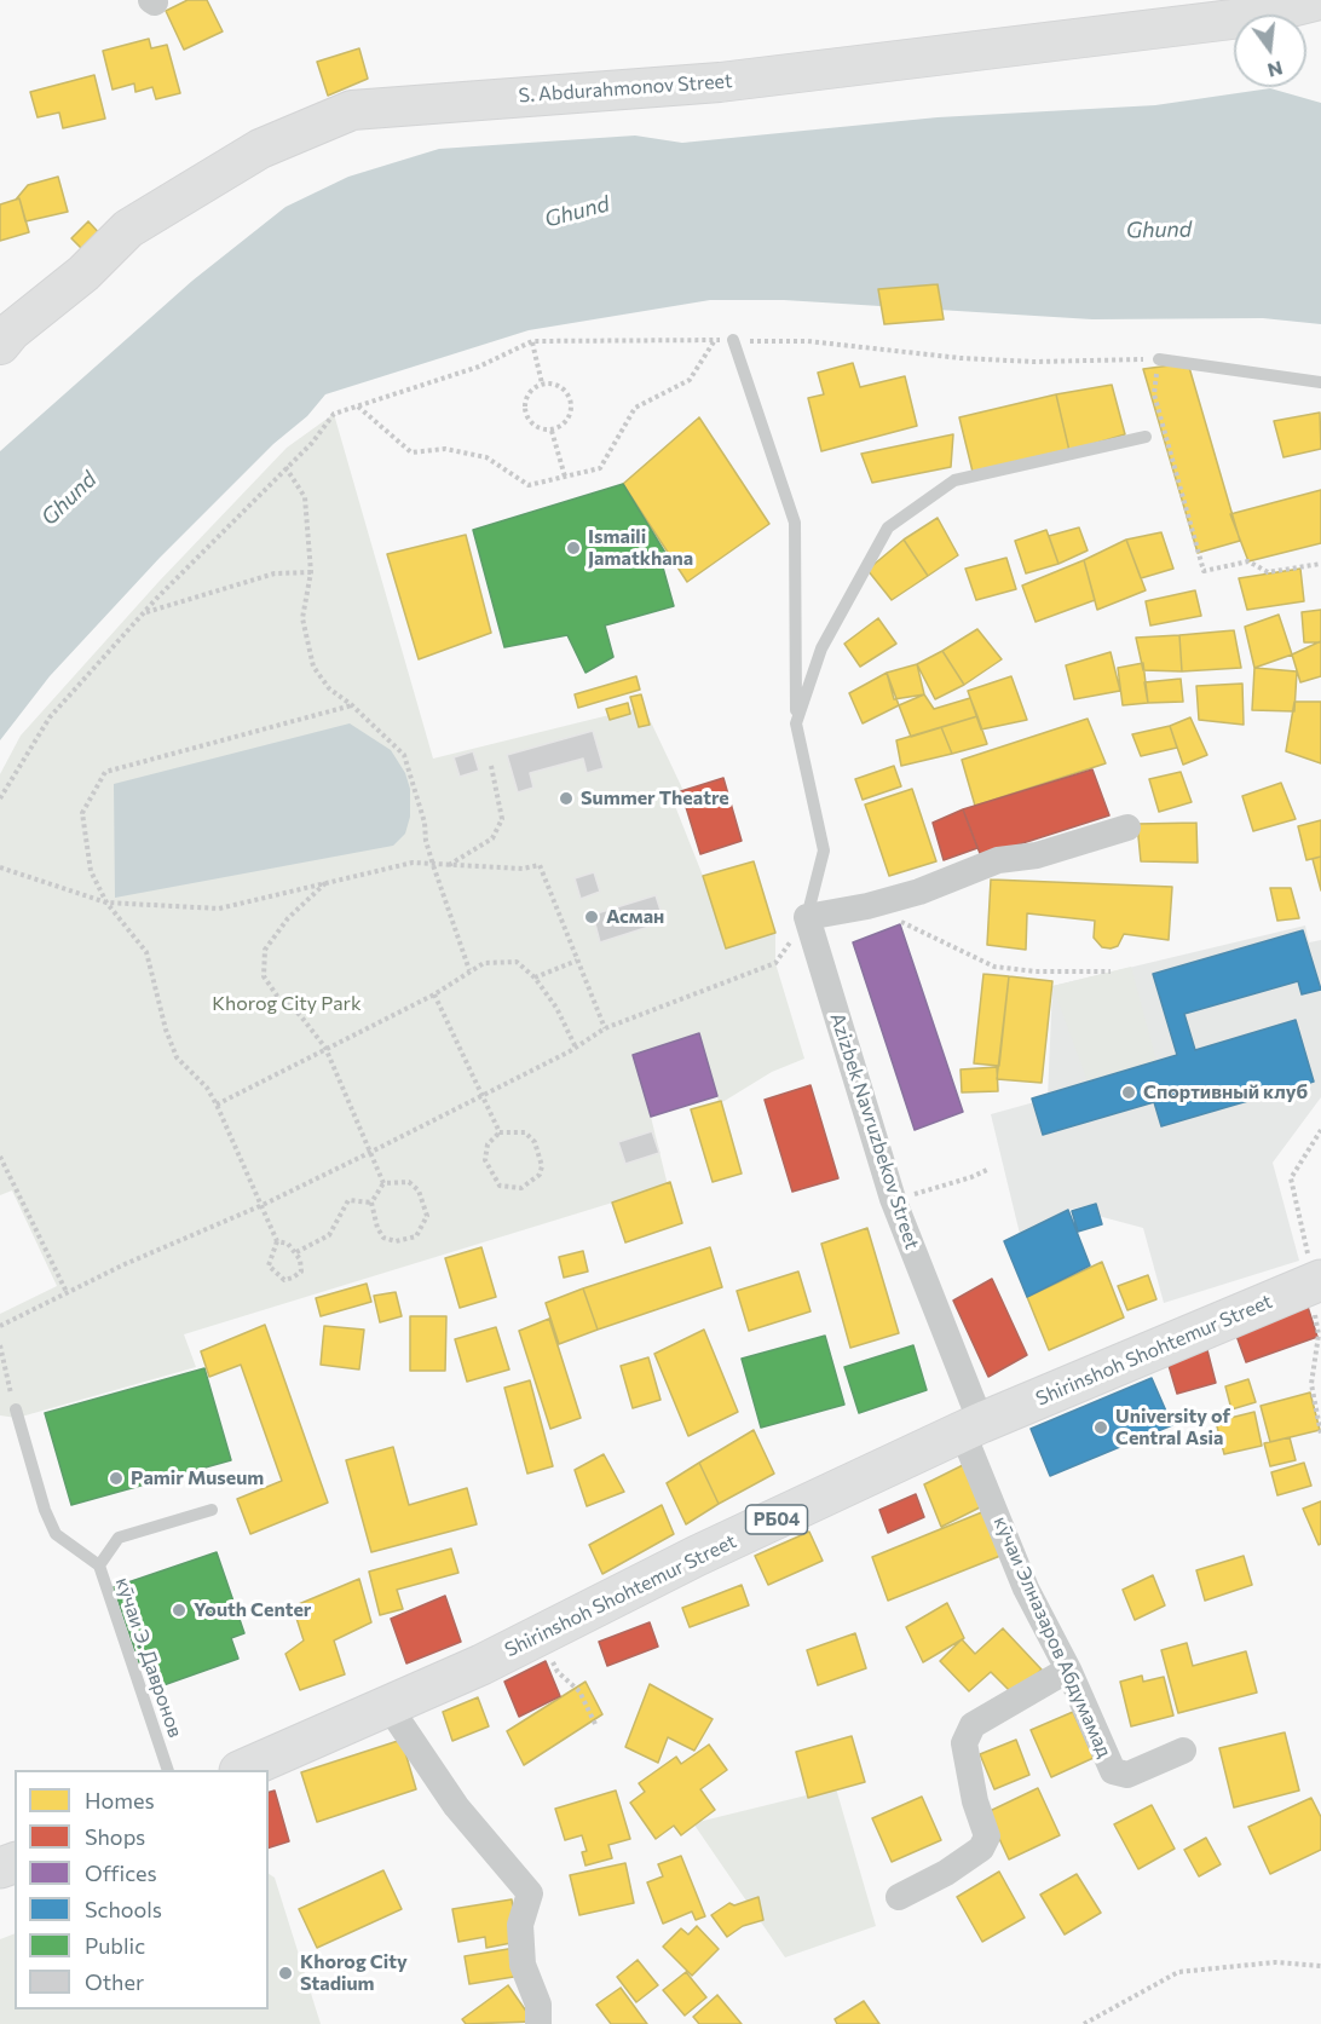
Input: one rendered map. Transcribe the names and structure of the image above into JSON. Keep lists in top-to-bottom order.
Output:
{
  "streets": {
    "main road": ["Shirinshoh Shohtemur Street", "РБ04"],
    "street": ["S. Abdurahmonov Street", "Azizbek Navruzbekov Street", "кӯчаи Элназаров Абдумамад"],
    "lane": ["кӯчаи Э. Давронов"]
  },
  "crossings": [
    ["Azizbek Navruzbekov Street", "Shirinshoh Shohtemur Street"],
    ["Azizbek Navruzbekov Street", "кӯчаи Элназаров Абдумамад"],
    ["Shirinshoh Shohtemur Street", "кӯчаи Элназаров Абдумамад"]
  ],
  "water": ["Ghund"],
  "parks": ["Khorog City Park"],
  "places": [
    "Ismaili Jamatkhana",
    "Summer Theatre",
    "Асман",
    "Спортивный клуб",
    "University of Central Asia",
    "Pamir Museum",
    "Youth Center",
    "Khorog City Stadium"
  ],
  "legend": [
    "Homes",
    "Shops",
    "Offices",
    "Schools",
    "Public",
    "Other"
  ],
  "north": "bottom"
}
